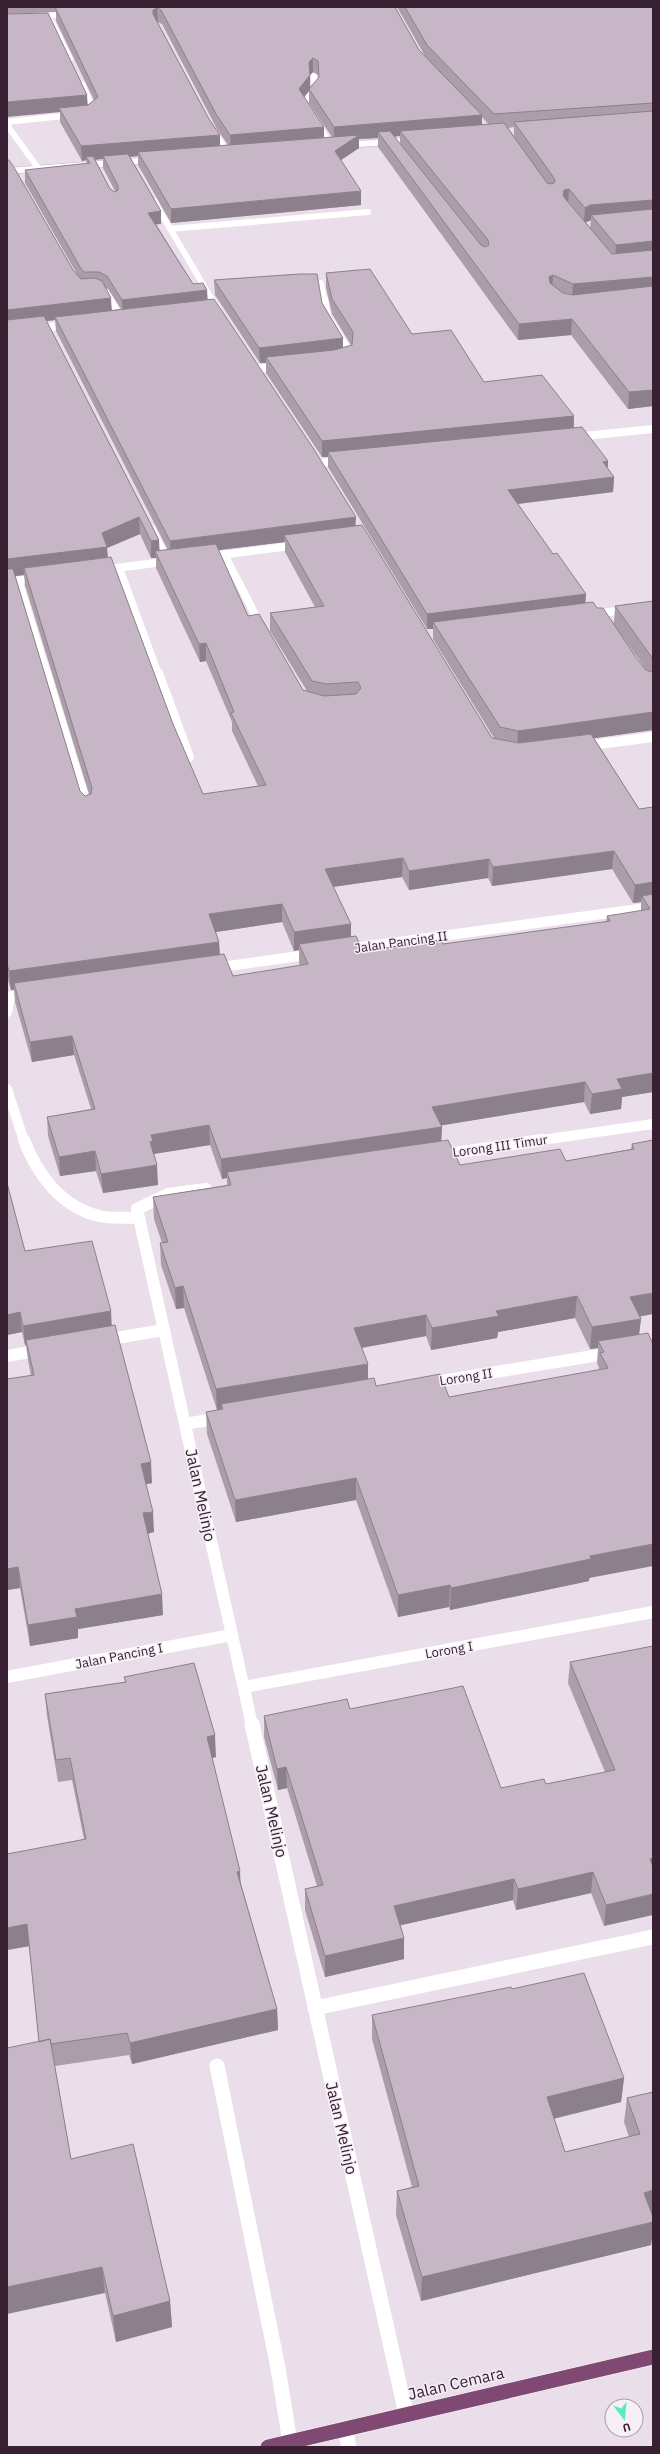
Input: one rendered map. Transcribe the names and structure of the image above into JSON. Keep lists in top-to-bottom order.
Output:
{
  "streets": {
    "highway": ["Jalan Cemara"],
    "street": [
      "Jalan Pancing II",
      "Lorong III Timur",
      "Lorong II",
      "Jalan Melinjo",
      "Lorong I",
      "Jalan Pancing I"
    ]
  },
  "crossings": [
    ["Jalan Melinjo", "Lorong I"],
    ["Jalan Melinjo", "Jalan Pancing I"],
    ["Jalan Melinjo", "Jalan Cemara"]
  ],
  "north": "bottom"
}
